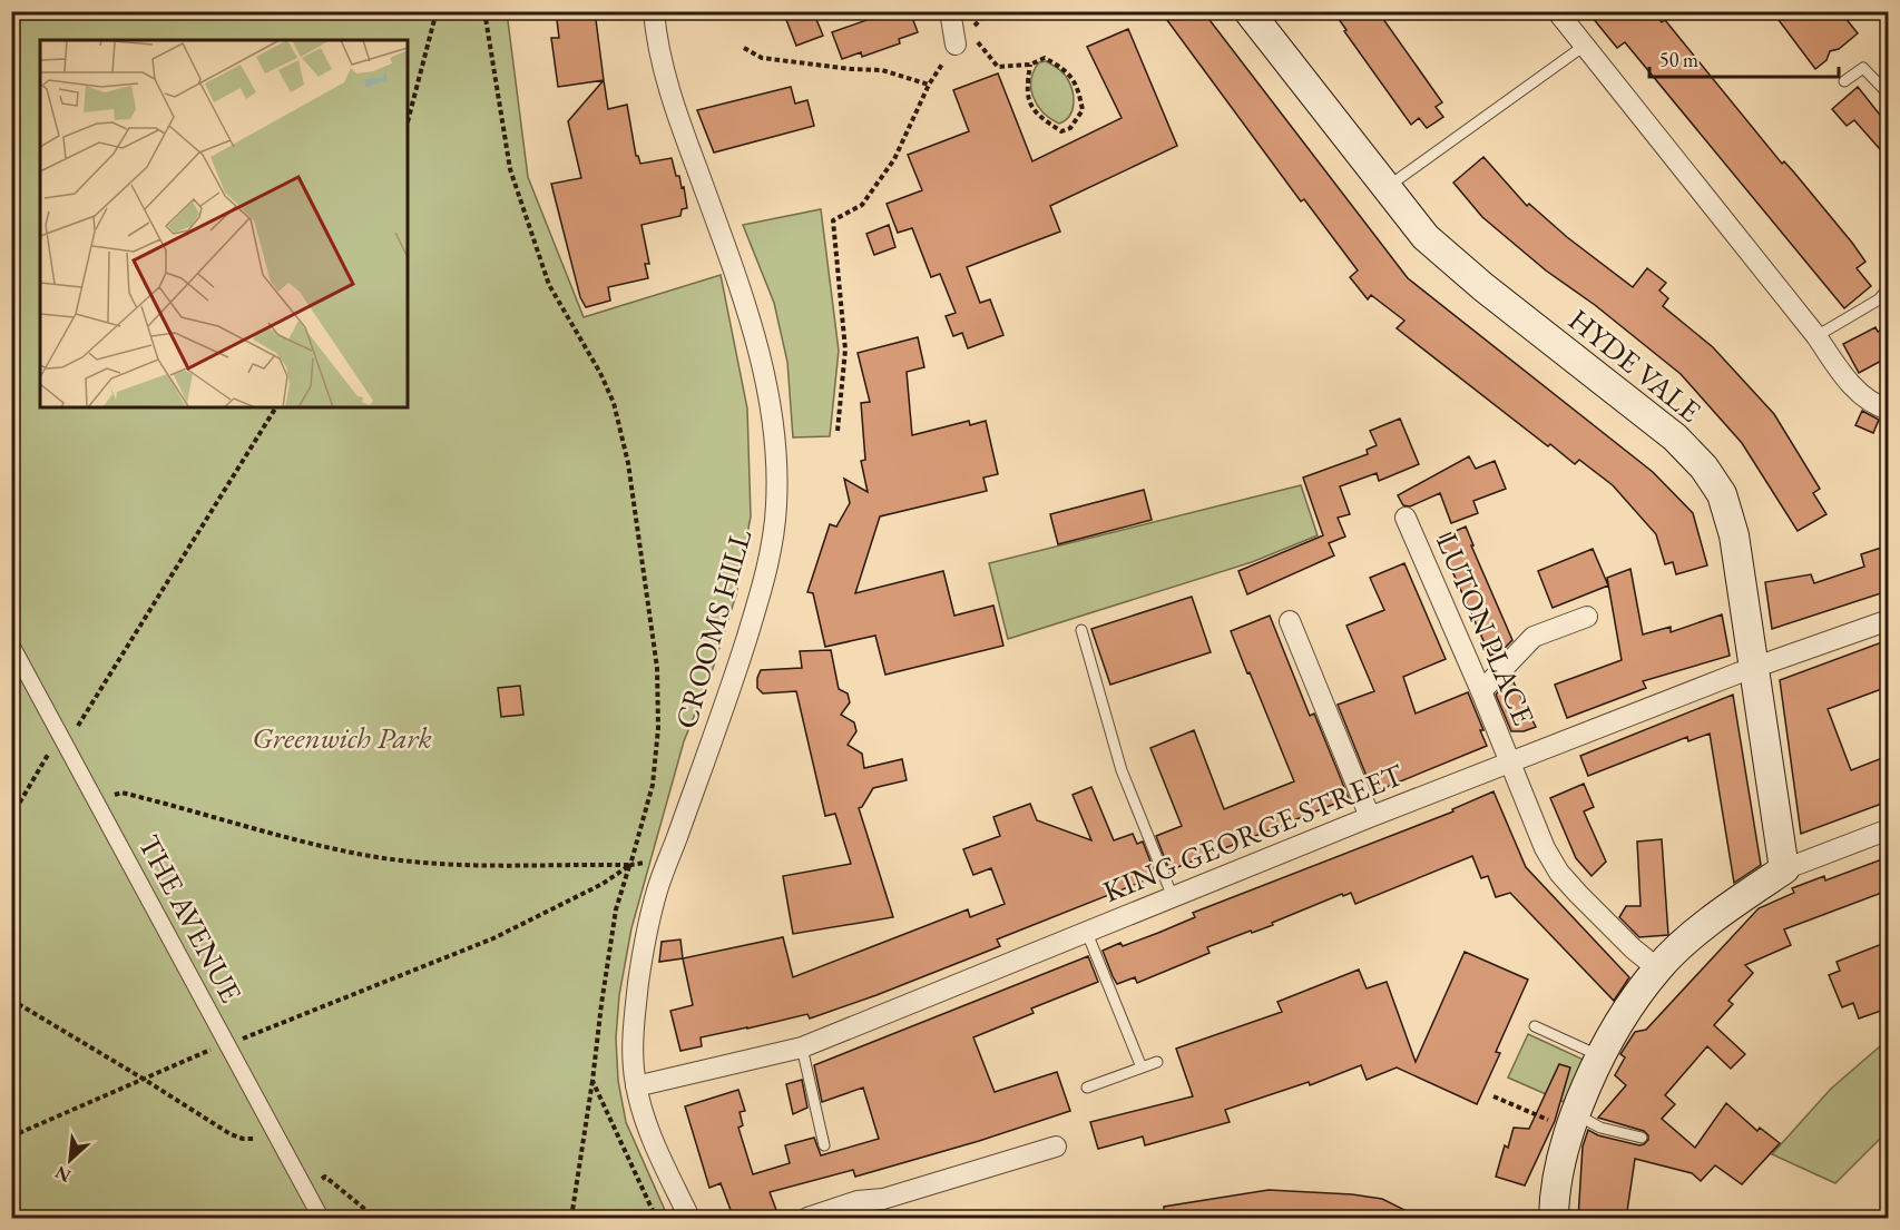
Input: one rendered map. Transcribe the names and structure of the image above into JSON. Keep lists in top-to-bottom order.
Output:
{
  "streets": {
    "main road": ["HYDE VALE"],
    "street": [
      "CROOMS HILL",
      "LUTON PLACE",
      "KING GEORGE STREET",
      "THE AVENUE"
    ]
  },
  "crossings": [
    ["HYDE VALE", "KING GEORGE STREET"],
    ["CROOMS HILL", "KING GEORGE STREET"],
    ["LUTON PLACE", "KING GEORGE STREET"]
  ],
  "parks": ["Greenwich Park"],
  "scale_bar": "50 m",
  "north": "bottom left"
}
